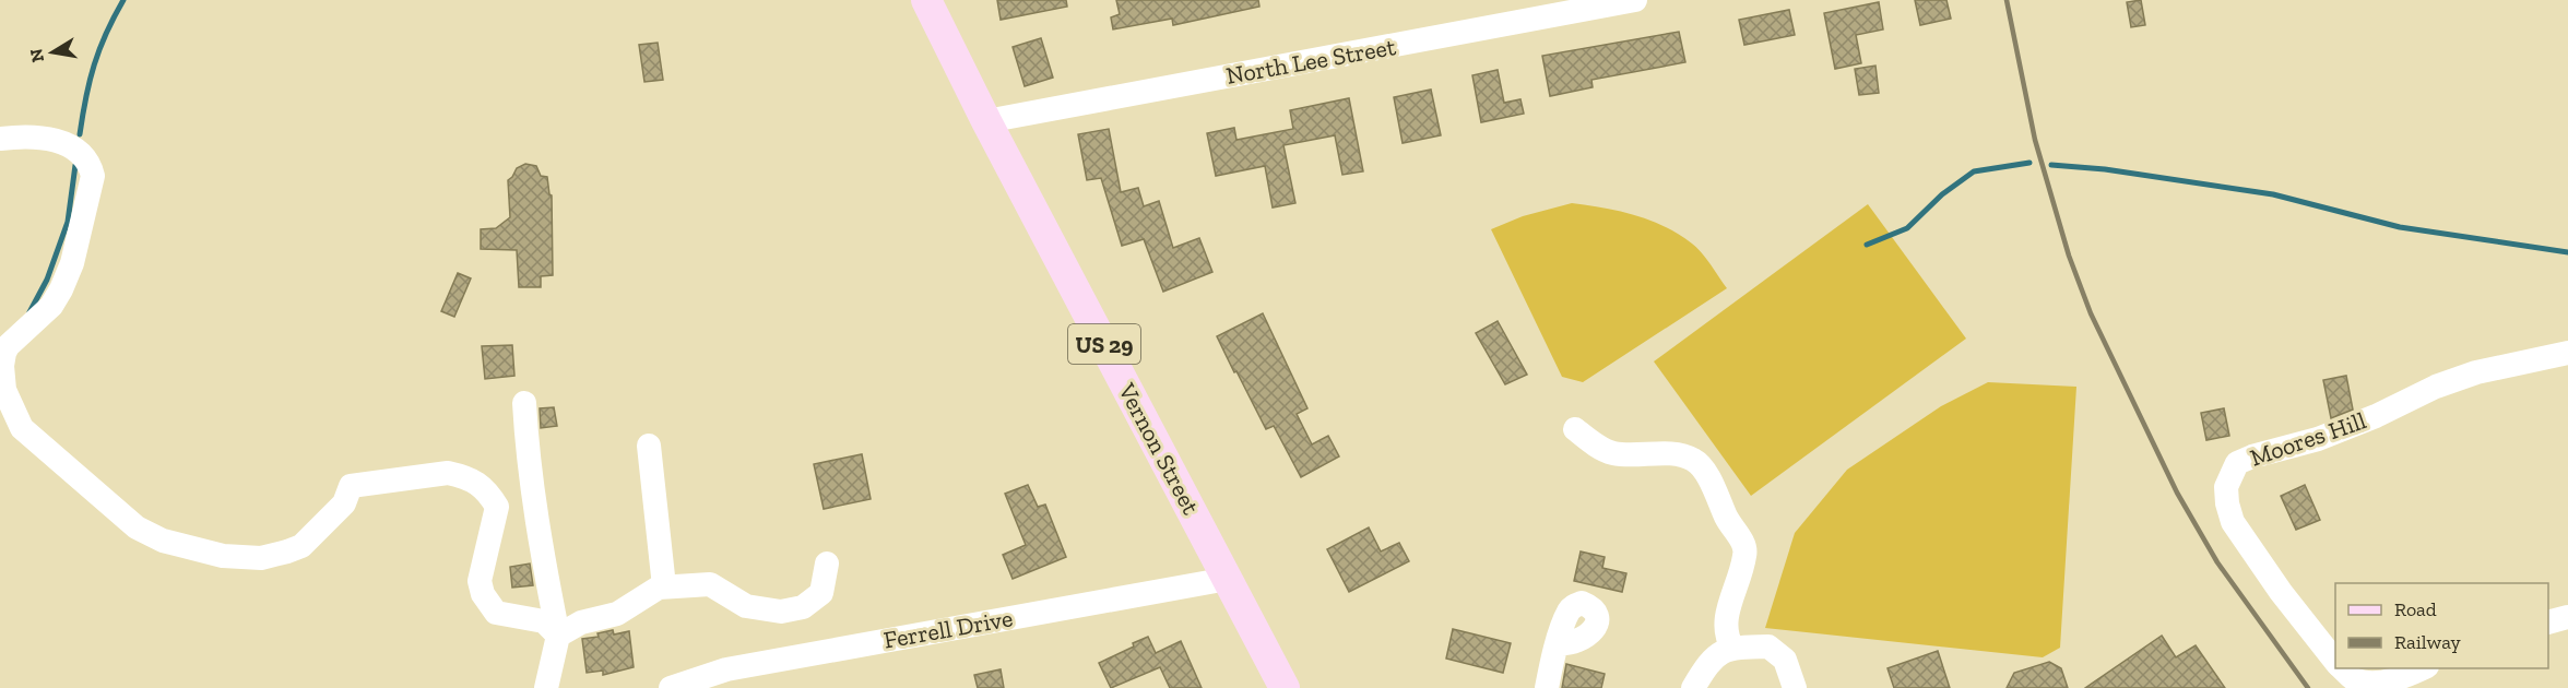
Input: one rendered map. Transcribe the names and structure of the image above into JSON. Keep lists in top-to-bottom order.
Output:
{
  "streets": {
    "main road": ["US 29", "Vernon Street"],
    "street": ["North Lee Street", "Moores Hill", "Ferrell Drive"]
  },
  "crossings": [
    ["North Lee Street", "Vernon Street"],
    ["Vernon Street", "Ferrell Drive"]
  ],
  "legend": ["Road", "Railway"],
  "north": "left"
}
